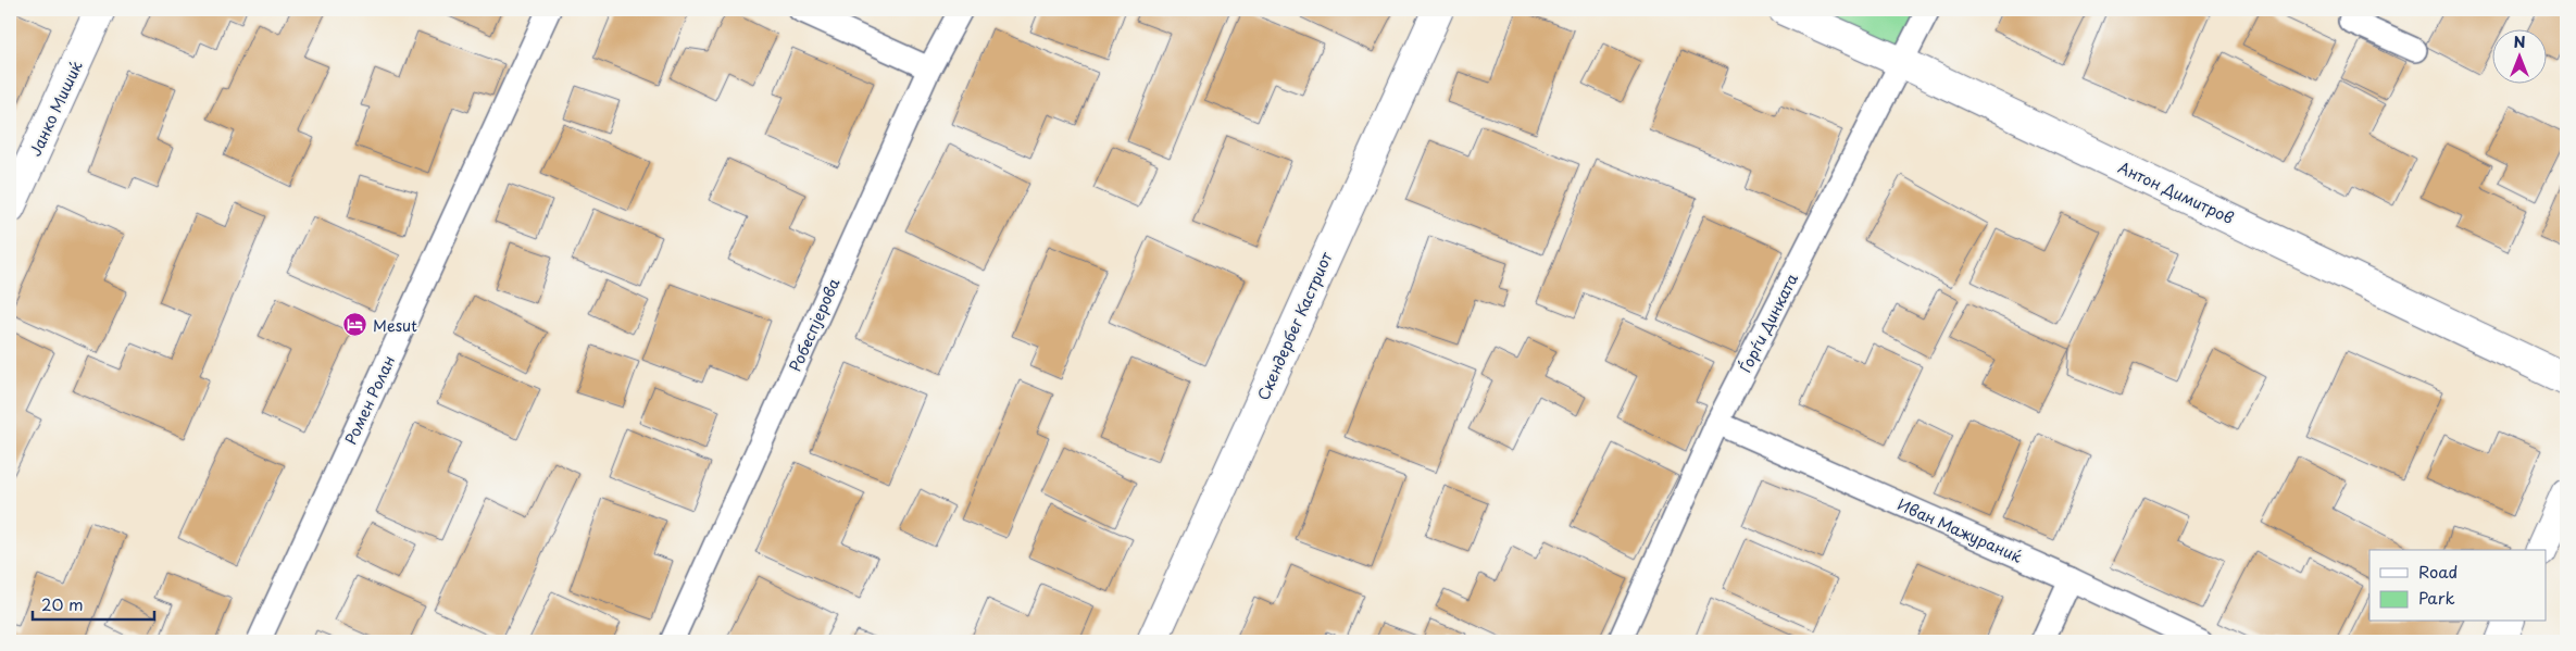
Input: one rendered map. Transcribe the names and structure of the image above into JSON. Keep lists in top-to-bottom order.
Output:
{
  "streets": {
    "street": ["Јанко Мишиќ", "Антон Димитров", "Скендербег Кастриот"],
    "lane": [
      "Ѓорѓи Динката",
      "Робеспјерова",
      "Ромен Ролан",
      "Иван Мажураниќ"
    ]
  },
  "crossings": [
    ["Антон Димитров", "Ѓорѓи Динката"],
    ["Ѓорѓи Динката", "Иван Мажураниќ"]
  ],
  "places": {
    "hotel": ["Mesut"]
  },
  "legend": ["Road", "Park"],
  "scale_bar": "20 m",
  "north": "top"
}
